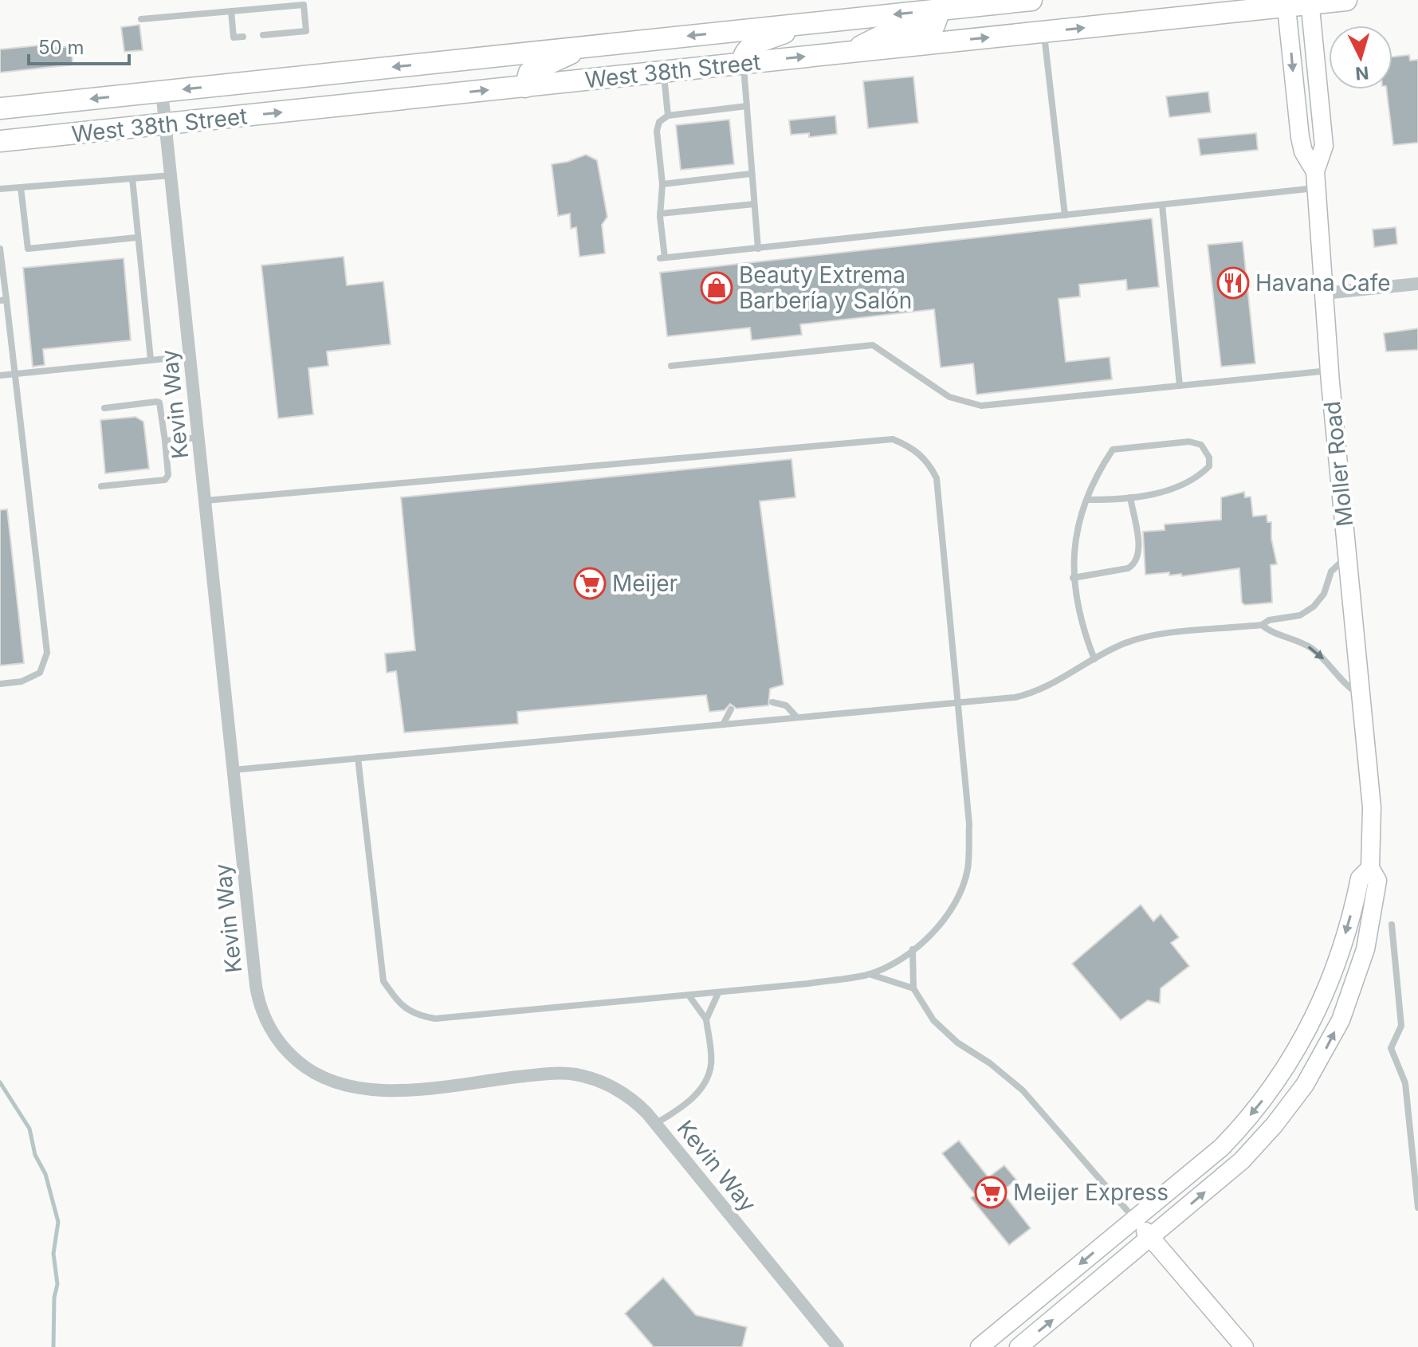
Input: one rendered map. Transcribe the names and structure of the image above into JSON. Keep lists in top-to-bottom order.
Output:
{
  "streets": {
    "main road": ["West 38th Street", "Moller Road"],
    "street": ["Kevin Way"]
  },
  "crossings": [
    ["West 38th Street", "Kevin Way"],
    ["West 38th Street", "Moller Road"]
  ],
  "places": {
    "restaurant": ["Havana Cafe"],
    "shop": ["Beauty Extrema Barbería y Salón"],
    "supermarket": ["Meijer", "Meijer Express"]
  },
  "scale_bar": "50 m",
  "north": "bottom"
}
